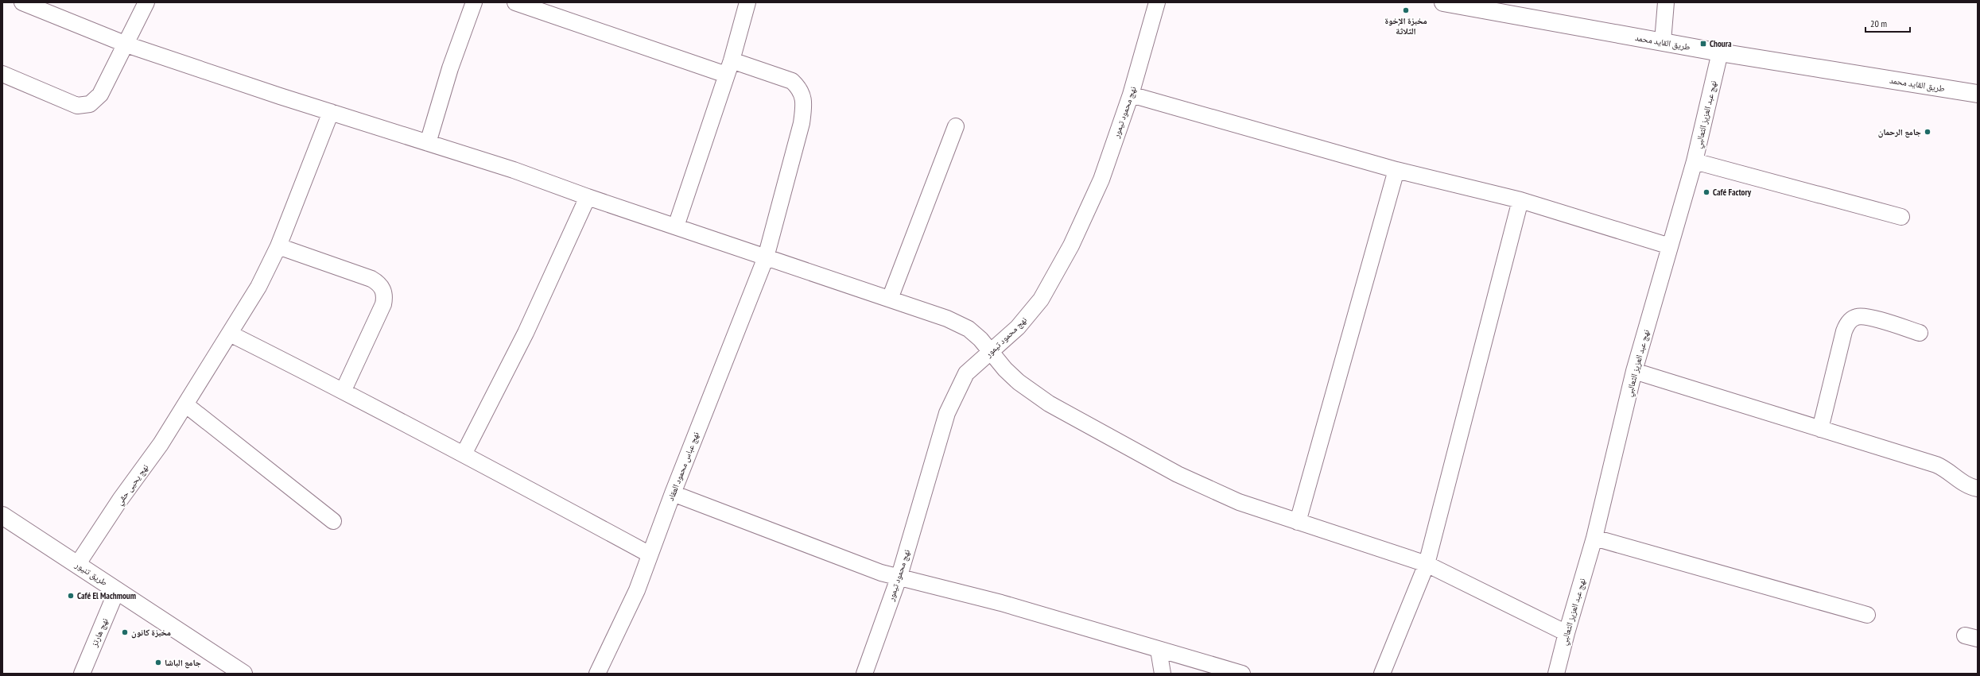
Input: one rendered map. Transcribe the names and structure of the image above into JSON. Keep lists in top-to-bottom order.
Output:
{
  "streets": {
    "main road": ["طريق القايد محمد", "طريق تنيور"],
    "street": [
      "نهج محمود تيمور",
      "نهج عبد العزيز الثعالبي",
      "نهج عباس محمود العقاد",
      "نهج يحيى حقي",
      "نهج هارتز"
    ]
  },
  "crossings": [
    ["طريق القايد محمد", "نهج عبد العزيز الثعالبي"],
    ["نهج يحيى حقي", "طريق تنيور"],
    ["طريق تنيور", "نهج هارتز"]
  ],
  "places": {
    "other": [
      "مخبزة الإخوة الثلاثة",
      "جامع الرحمان",
      "Café Factory",
      "Café El Machmoum",
      "مخبزة كانون",
      "جامع الباشا"
    ],
    "transit": ["Choura"]
  },
  "scale_bar": "20 m"
}
